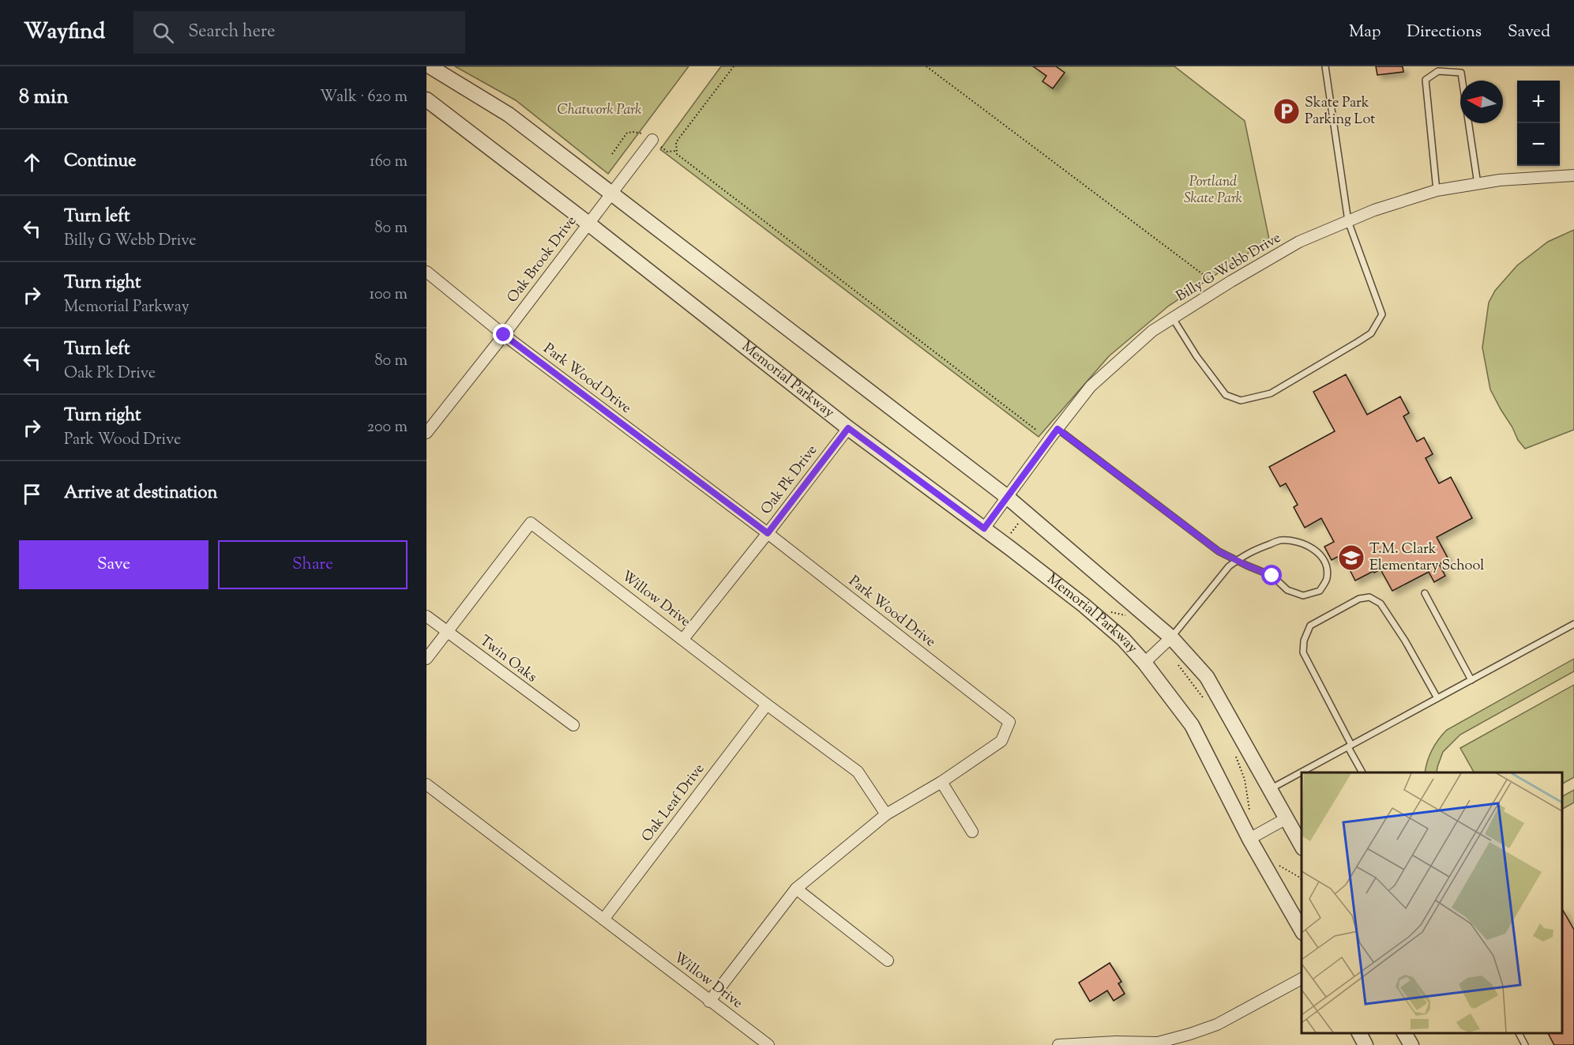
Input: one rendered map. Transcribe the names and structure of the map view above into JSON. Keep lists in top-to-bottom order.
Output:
{
  "streets": {
    "street": [
      "Oak Brook Drive",
      "Billy G Webb Drive",
      "Park Wood Drive",
      "Memorial Parkway",
      "Oak Pk Drive",
      "Willow Drive",
      "Twin Oaks",
      "Oak Leaf Drive"
    ]
  },
  "crossings": [
    ["Oak Brook Drive", "Park Wood Drive"],
    ["Oak Brook Drive", "Memorial Parkway"],
    ["Billy G Webb Drive", "Memorial Parkway"],
    ["Park Wood Drive", "Oak Pk Drive"],
    ["Park Wood Drive", "Willow Drive"],
    ["Memorial Parkway", "Oak Pk Drive"],
    ["Oak Pk Drive", "Willow Drive"],
    ["Willow Drive", "Twin Oaks"],
    ["Willow Drive", "Oak Leaf Drive"]
  ],
  "parks": ["Chatwork Park", "Portland Skate Park"],
  "places": {
    "parking": ["Skate Park Parking Lot"],
    "school or university": ["T.M. Clark Elementary School"]
  },
  "north": "left",
  "page": {
    "header": "Wayfind",
    "search": "Search here",
    "nav": ["Map", "Directions", "Saved"],
    "heading": ["8 min", "Walk · 620 m"],
    "map_buttons": ["+", "−"],
    "list": [
      ["Continue", "160 m"],
      ["Turn left", "Billy G Webb Drive", "80 m"],
      ["Turn right", "Memorial Parkway", "100 m"],
      ["Turn left", "Oak Pk Drive", "80 m"],
      ["Turn right", "Park Wood Drive", "200 m"],
      "Arrive at destination"
    ],
    "buttons": ["Save", "Share"]
  }
}
